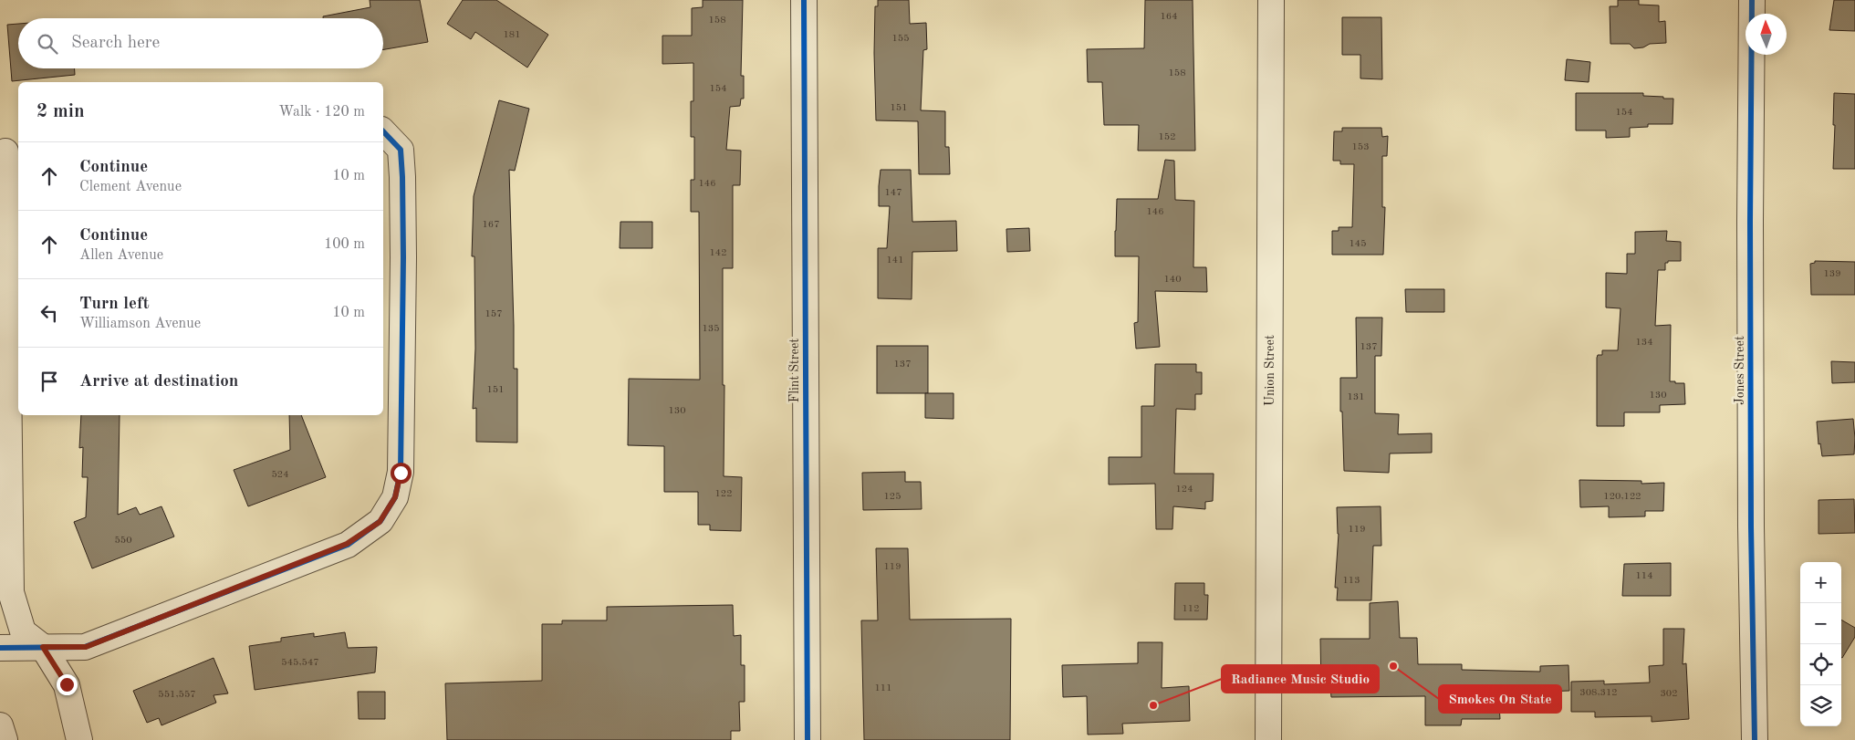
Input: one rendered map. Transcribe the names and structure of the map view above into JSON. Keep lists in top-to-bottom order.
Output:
{
  "streets": {
    "street": ["Flint Street", "Union Street", "Jones Street"]
  },
  "places": ["Smokes On State", "Radiance Music Studio"],
  "house_numbers": [
    "164",
    "158",
    "181",
    "155",
    "158",
    "154",
    "151",
    "154",
    "152",
    "153",
    "146",
    "147",
    "146",
    "167",
    "145",
    "142",
    "141",
    "139",
    "140",
    "157",
    "135",
    "134",
    "137",
    "137",
    "151",
    "130",
    "131",
    "130",
    "524",
    "124",
    "122",
    "125",
    "120,122",
    "119",
    "550",
    "119",
    "114",
    "113",
    "112",
    "545,547",
    "111",
    "308,312",
    "302",
    "551,557"
  ],
  "north": "top",
  "page": {
    "search": "Search here",
    "heading": ["2 min", "Walk · 120 m"],
    "list": [
      ["Continue", "Clement Avenue", "10 m"],
      ["Continue", "Allen Avenue", "100 m"],
      ["Turn left", "Williamson Avenue", "10 m"],
      "Arrive at destination"
    ],
    "map_buttons": ["+", "−"]
  }
}
